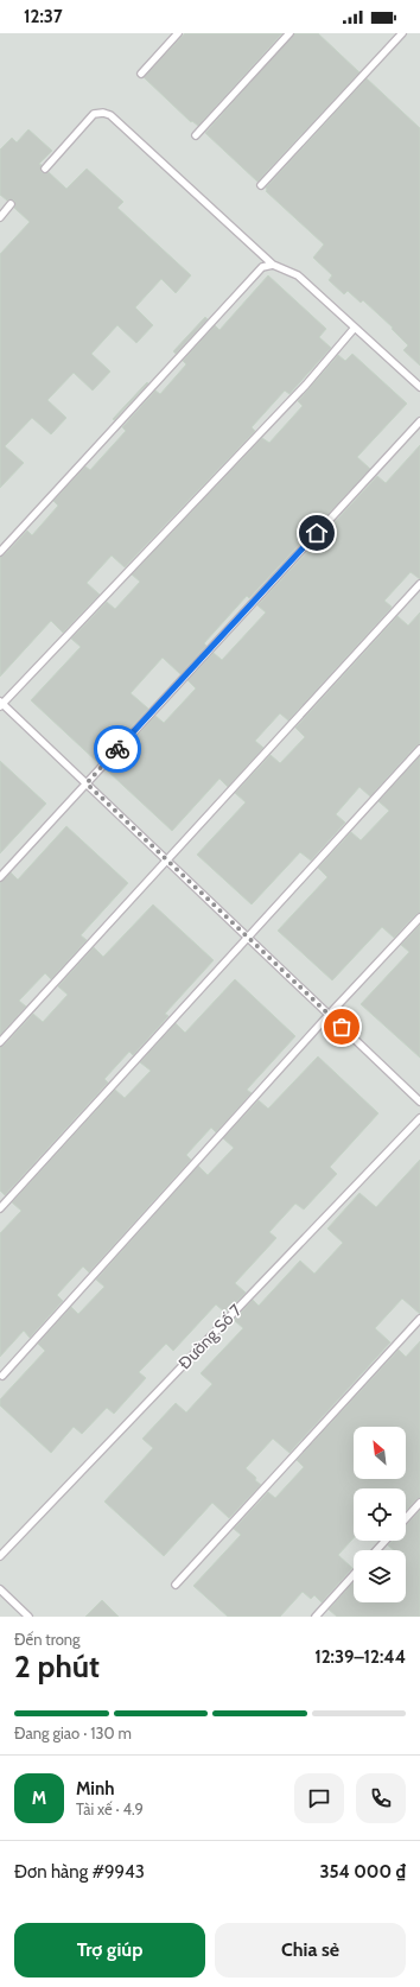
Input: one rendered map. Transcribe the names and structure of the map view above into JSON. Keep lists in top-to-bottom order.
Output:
{
  "streets": {
    "lane": ["Đường Số 7"]
  },
  "north": "top left",
  "page": {
    "status": "12:37",
    "heading": ["2 phút", "Đến trong", "12:39–12:44"],
    "panel": [
      "Minh",
      "Tài xế · 4.9",
      "Đơn hàng #9943",
      "354 000 ₫"
    ],
    "bar": "Đang giao · 130 m",
    "round": "M",
    "buttons": ["Trợ giúp", "Chia sẻ"]
  }
}
